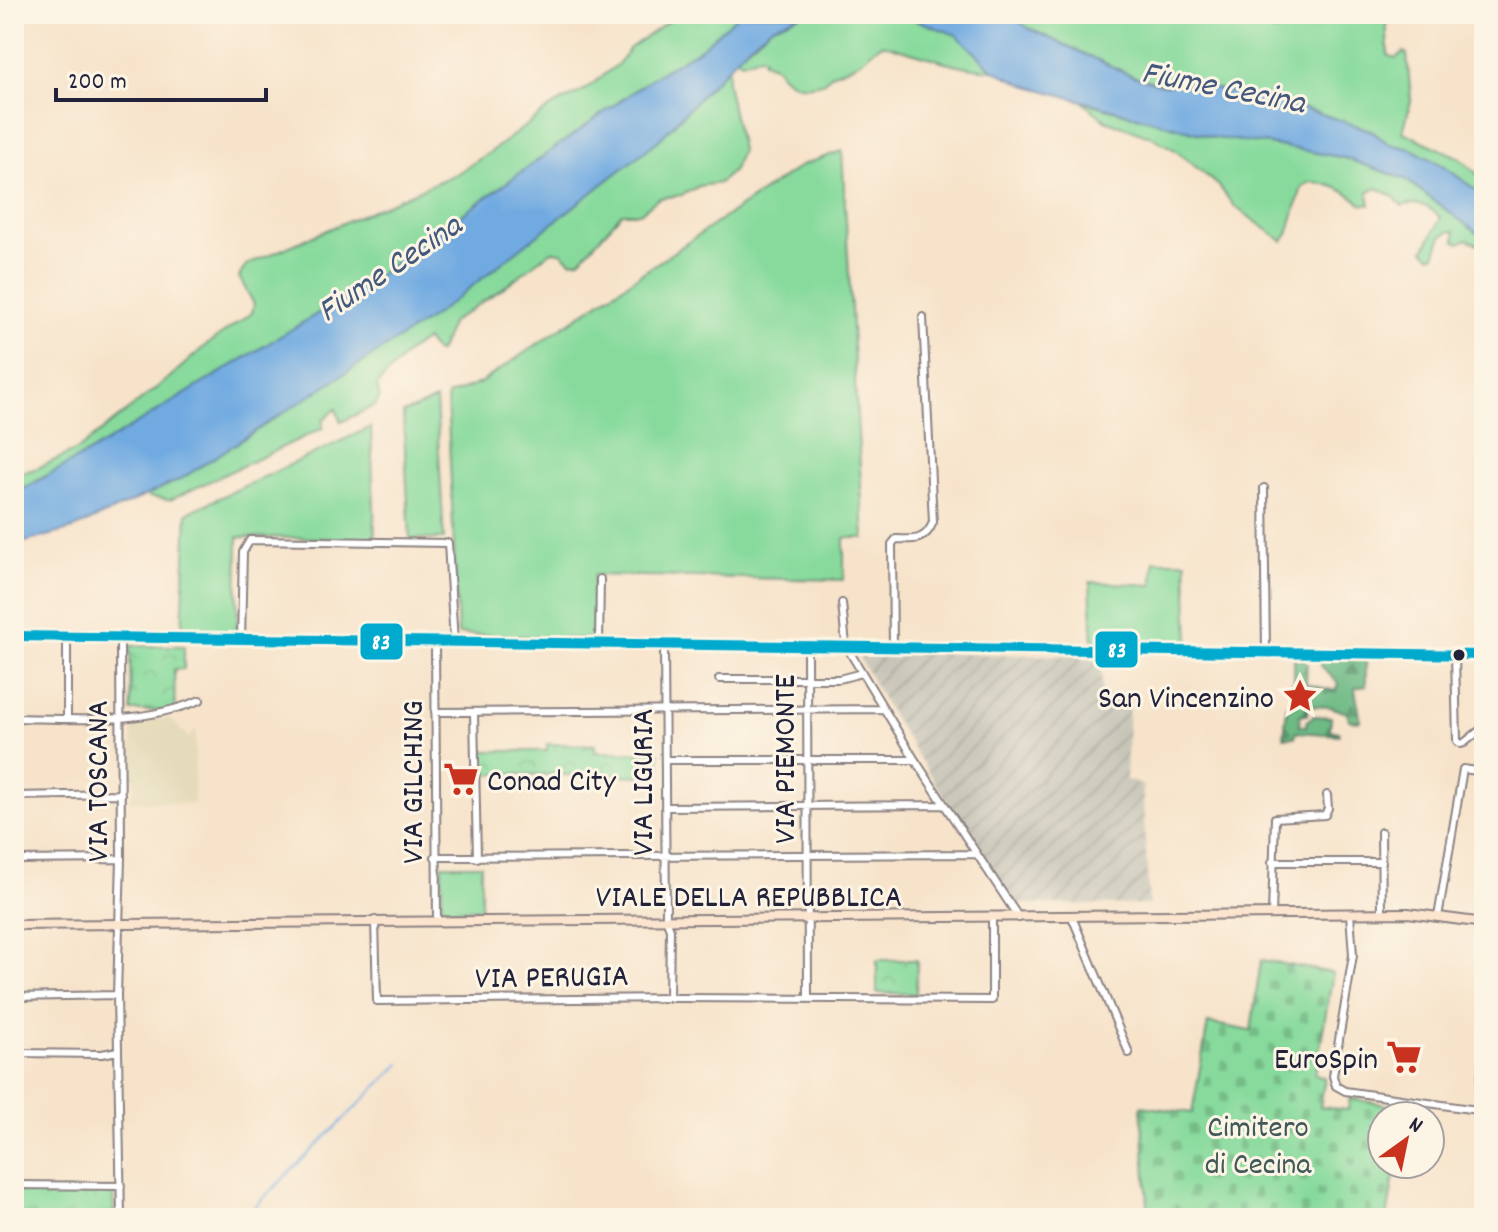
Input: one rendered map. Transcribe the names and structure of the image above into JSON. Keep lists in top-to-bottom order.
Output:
{
  "streets": {
    "street": [
      "VIA PIEMONTE",
      "VIA TOSCANA",
      "VIA GILCHING",
      "VIA LIGURIA",
      "VIALE DELLA REPUBBLICA",
      "VIA PERUGIA"
    ]
  },
  "crossings": [
    ["VIA PIEMONTE", "VIALE DELLA REPUBBLICA"],
    ["VIA PIEMONTE", "VIA PERUGIA"],
    ["VIA TOSCANA", "VIALE DELLA REPUBBLICA"],
    ["VIA GILCHING", "VIALE DELLA REPUBBLICA"],
    ["VIA LIGURIA", "VIALE DELLA REPUBBLICA"],
    ["VIA LIGURIA", "VIA PERUGIA"],
    ["VIALE DELLA REPUBBLICA", "VIA PERUGIA"]
  ],
  "water": ["Fiume Cecina"],
  "parks": ["Cimitero di Cecina"],
  "places": {
    "place": ["San Vincenzino"],
    "supermarket": ["Conad City", "EuroSpin"]
  },
  "lines": ["transit line 83"],
  "scale_bar": "200 m",
  "north": "top right"
}
